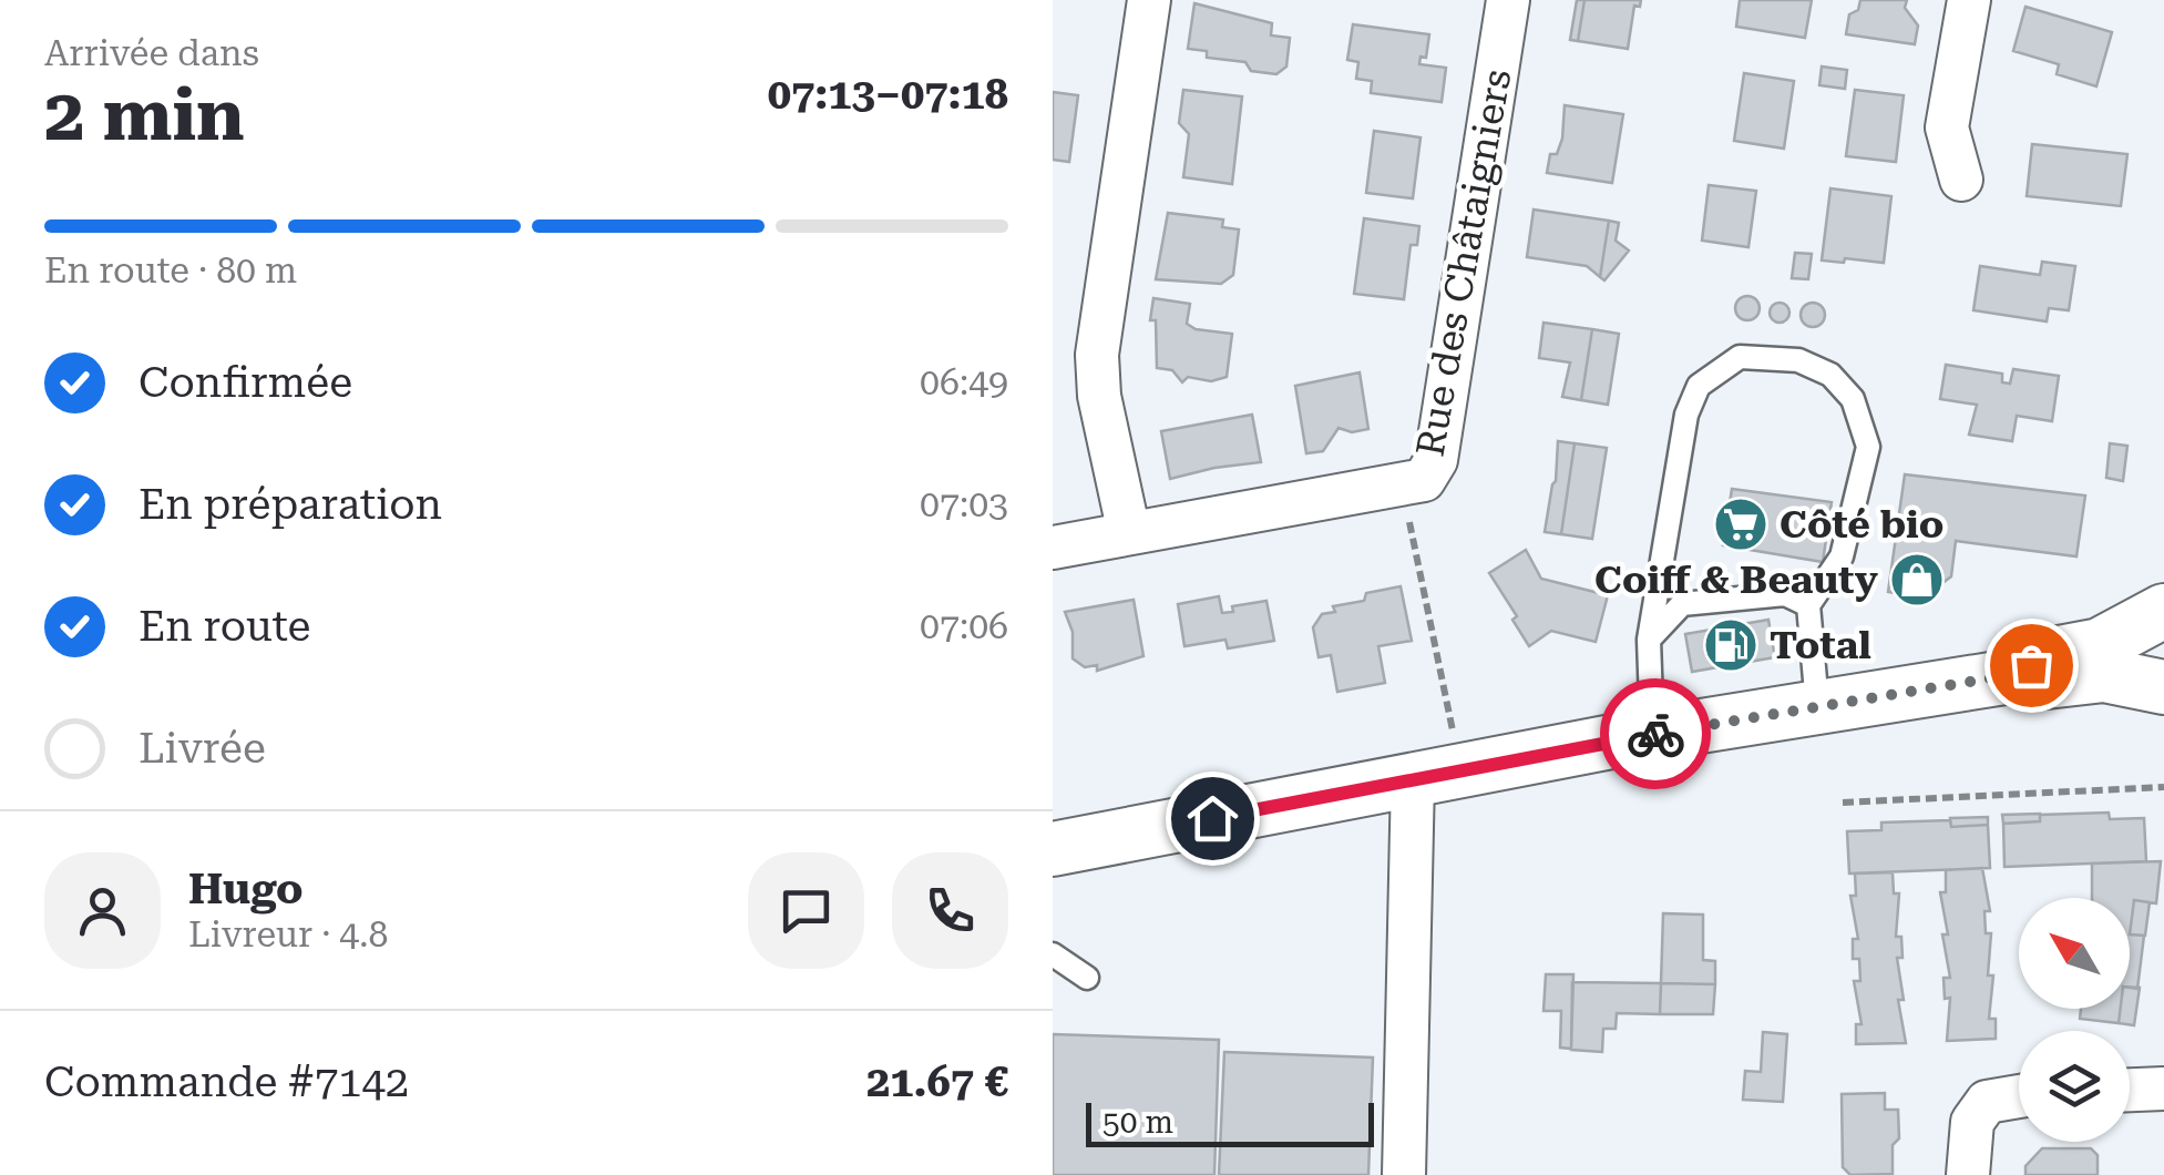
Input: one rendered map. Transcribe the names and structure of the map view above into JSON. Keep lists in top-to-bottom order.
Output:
{
  "streets": {
    "street": ["Rue des Châtaigniers"]
  },
  "places": {
    "supermarket": ["Côté bio"],
    "shop": ["Coiff & Beauty"],
    "fuel station": ["Total"]
  },
  "scale_bar": "50 m",
  "north": "top left",
  "page": {
    "heading": ["2 min", "Arrivée dans", "07:13–07:18"],
    "panel": [
      "Hugo",
      "Livreur · 4.8",
      "Commande #7142",
      "21.67 €"
    ],
    "bar": "En route · 80 m",
    "list": [
      ["Confirmée", "06:49"],
      ["En préparation", "07:03"],
      ["En route", "07:06"],
      "Livrée"
    ],
    "scale": "50 m"
  }
}
